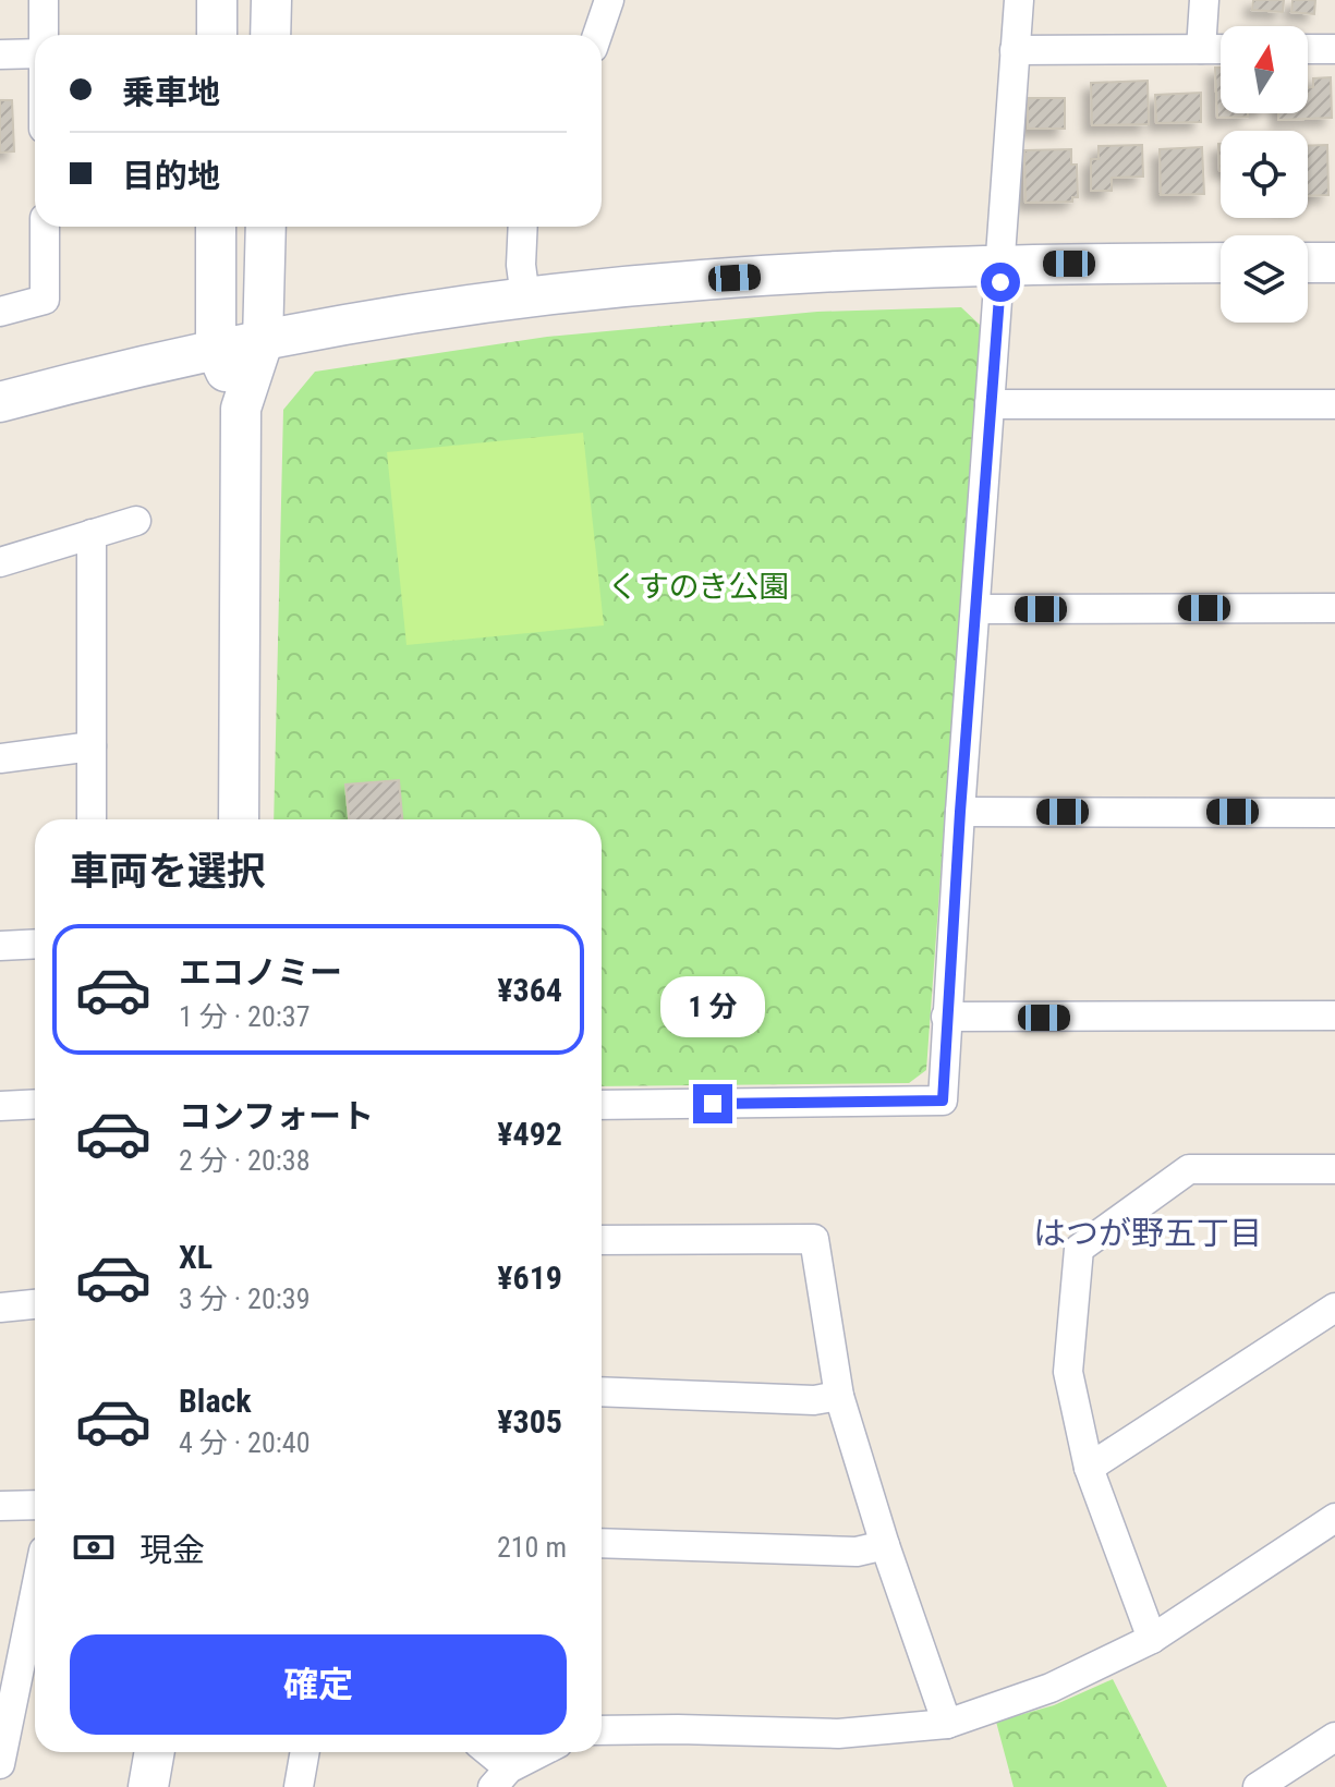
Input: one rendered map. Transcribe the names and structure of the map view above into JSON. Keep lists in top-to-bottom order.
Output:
{
  "districts": ["はつが野五丁目"],
  "parks": ["くすのき公園"],
  "north": "top",
  "page": {
    "banner": ["乗車地", "目的地"],
    "heading": "車両を選択",
    "list": [
      {
        "name": "エコノミー",
        "note": "1 分 · 20:37",
        "value": "¥364"
      },
      {
        "name": "コンフォート",
        "note": "2 分 · 20:38",
        "value": "¥492"
      },
      {
        "name": "XL",
        "note": "3 分 · 20:39",
        "value": "¥619"
      },
      {
        "name": "Black",
        "note": "4 分 · 20:40",
        "value": "¥305"
      }
    ],
    "bubble": "1 分",
    "pay": ["現金", "210 m"],
    "buttons": "確定"
  }
}
